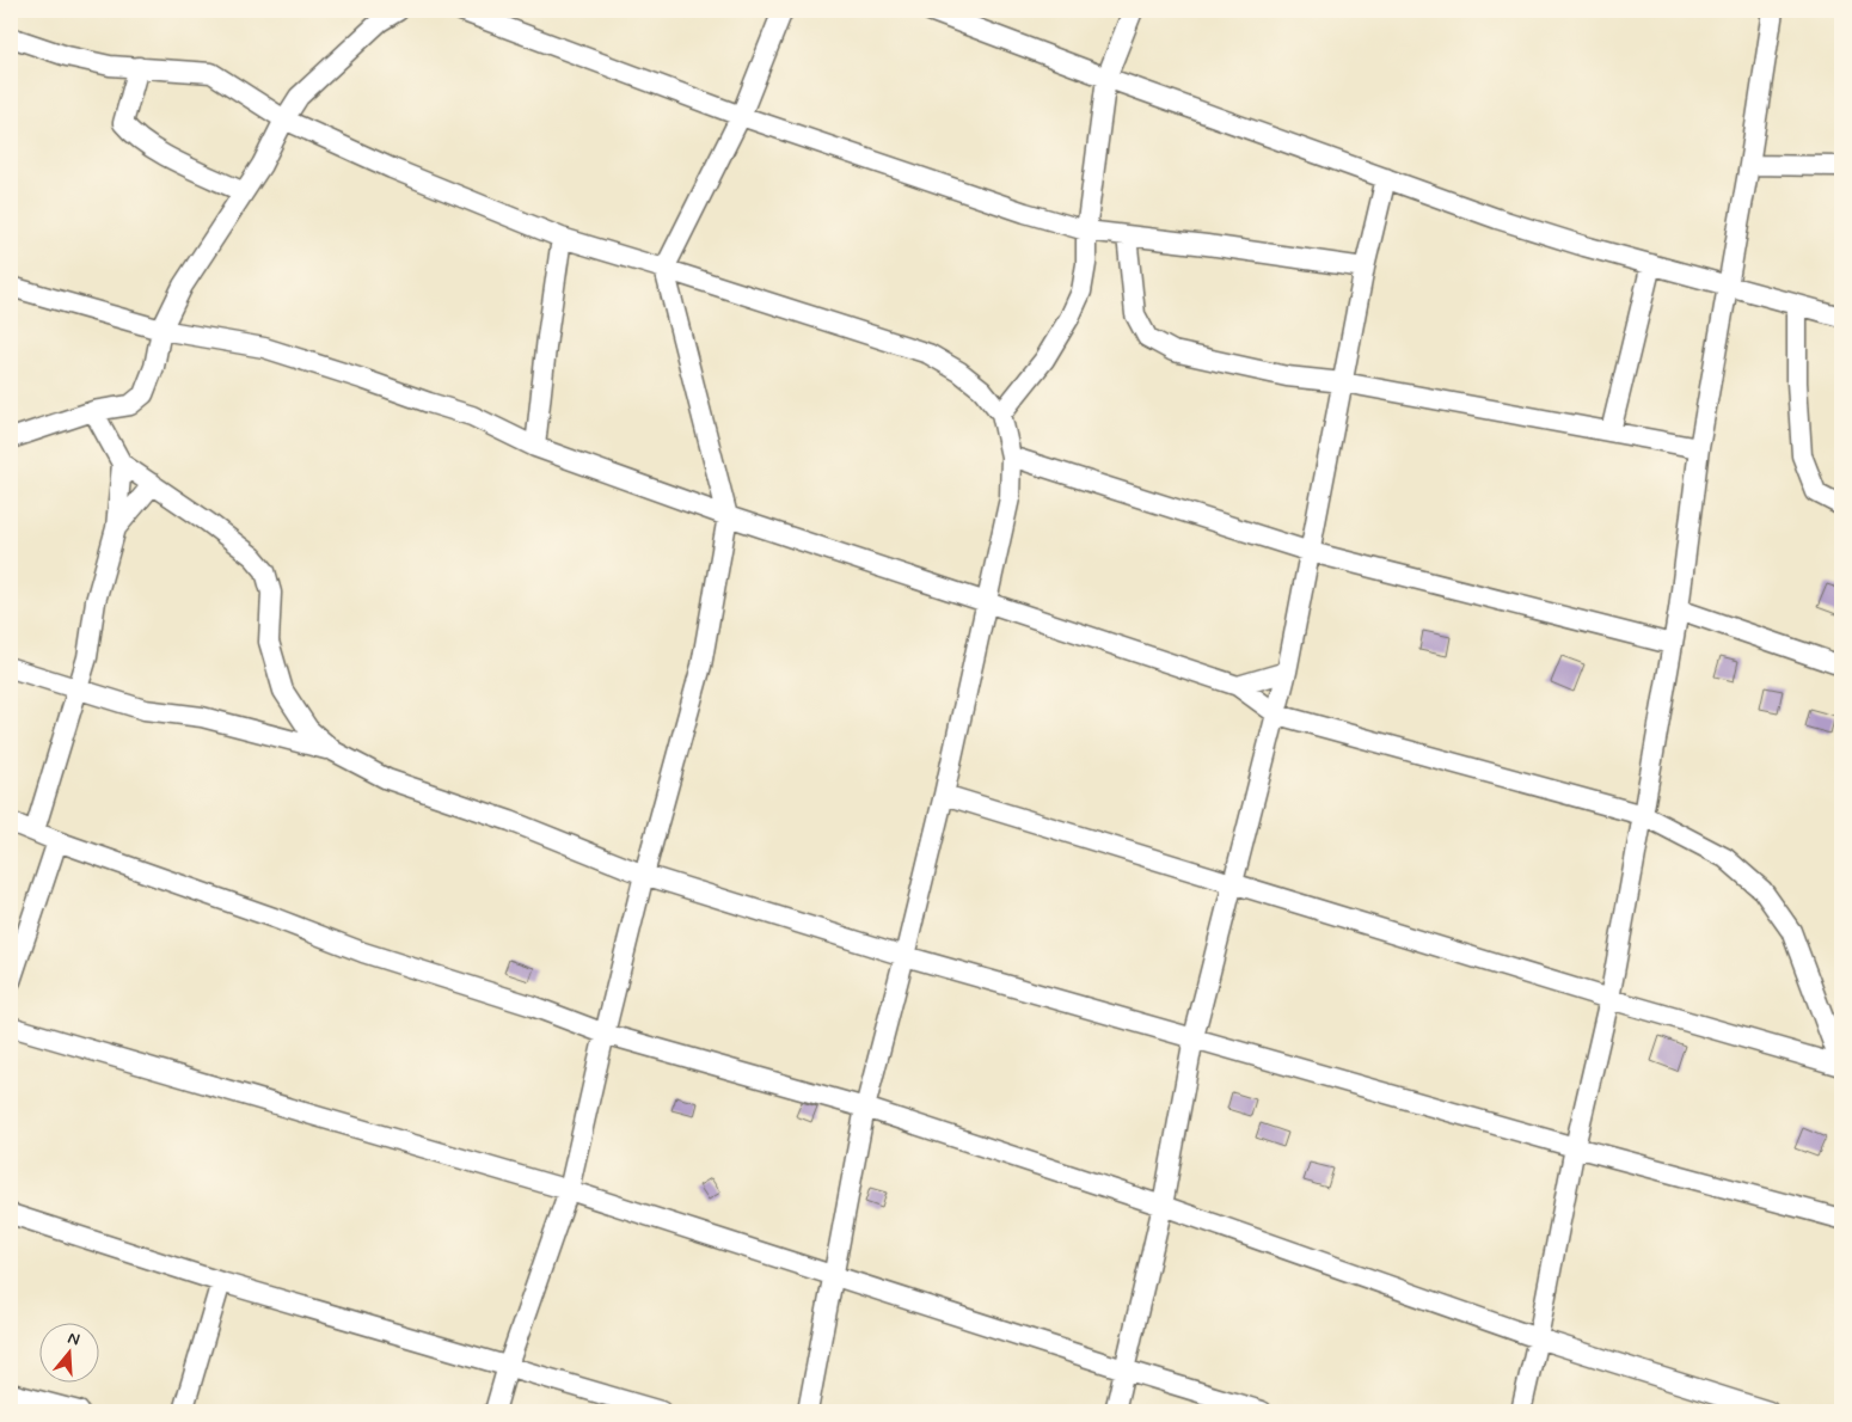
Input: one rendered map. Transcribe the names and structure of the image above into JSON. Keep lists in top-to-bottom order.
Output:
{
  "north": "top"
}
